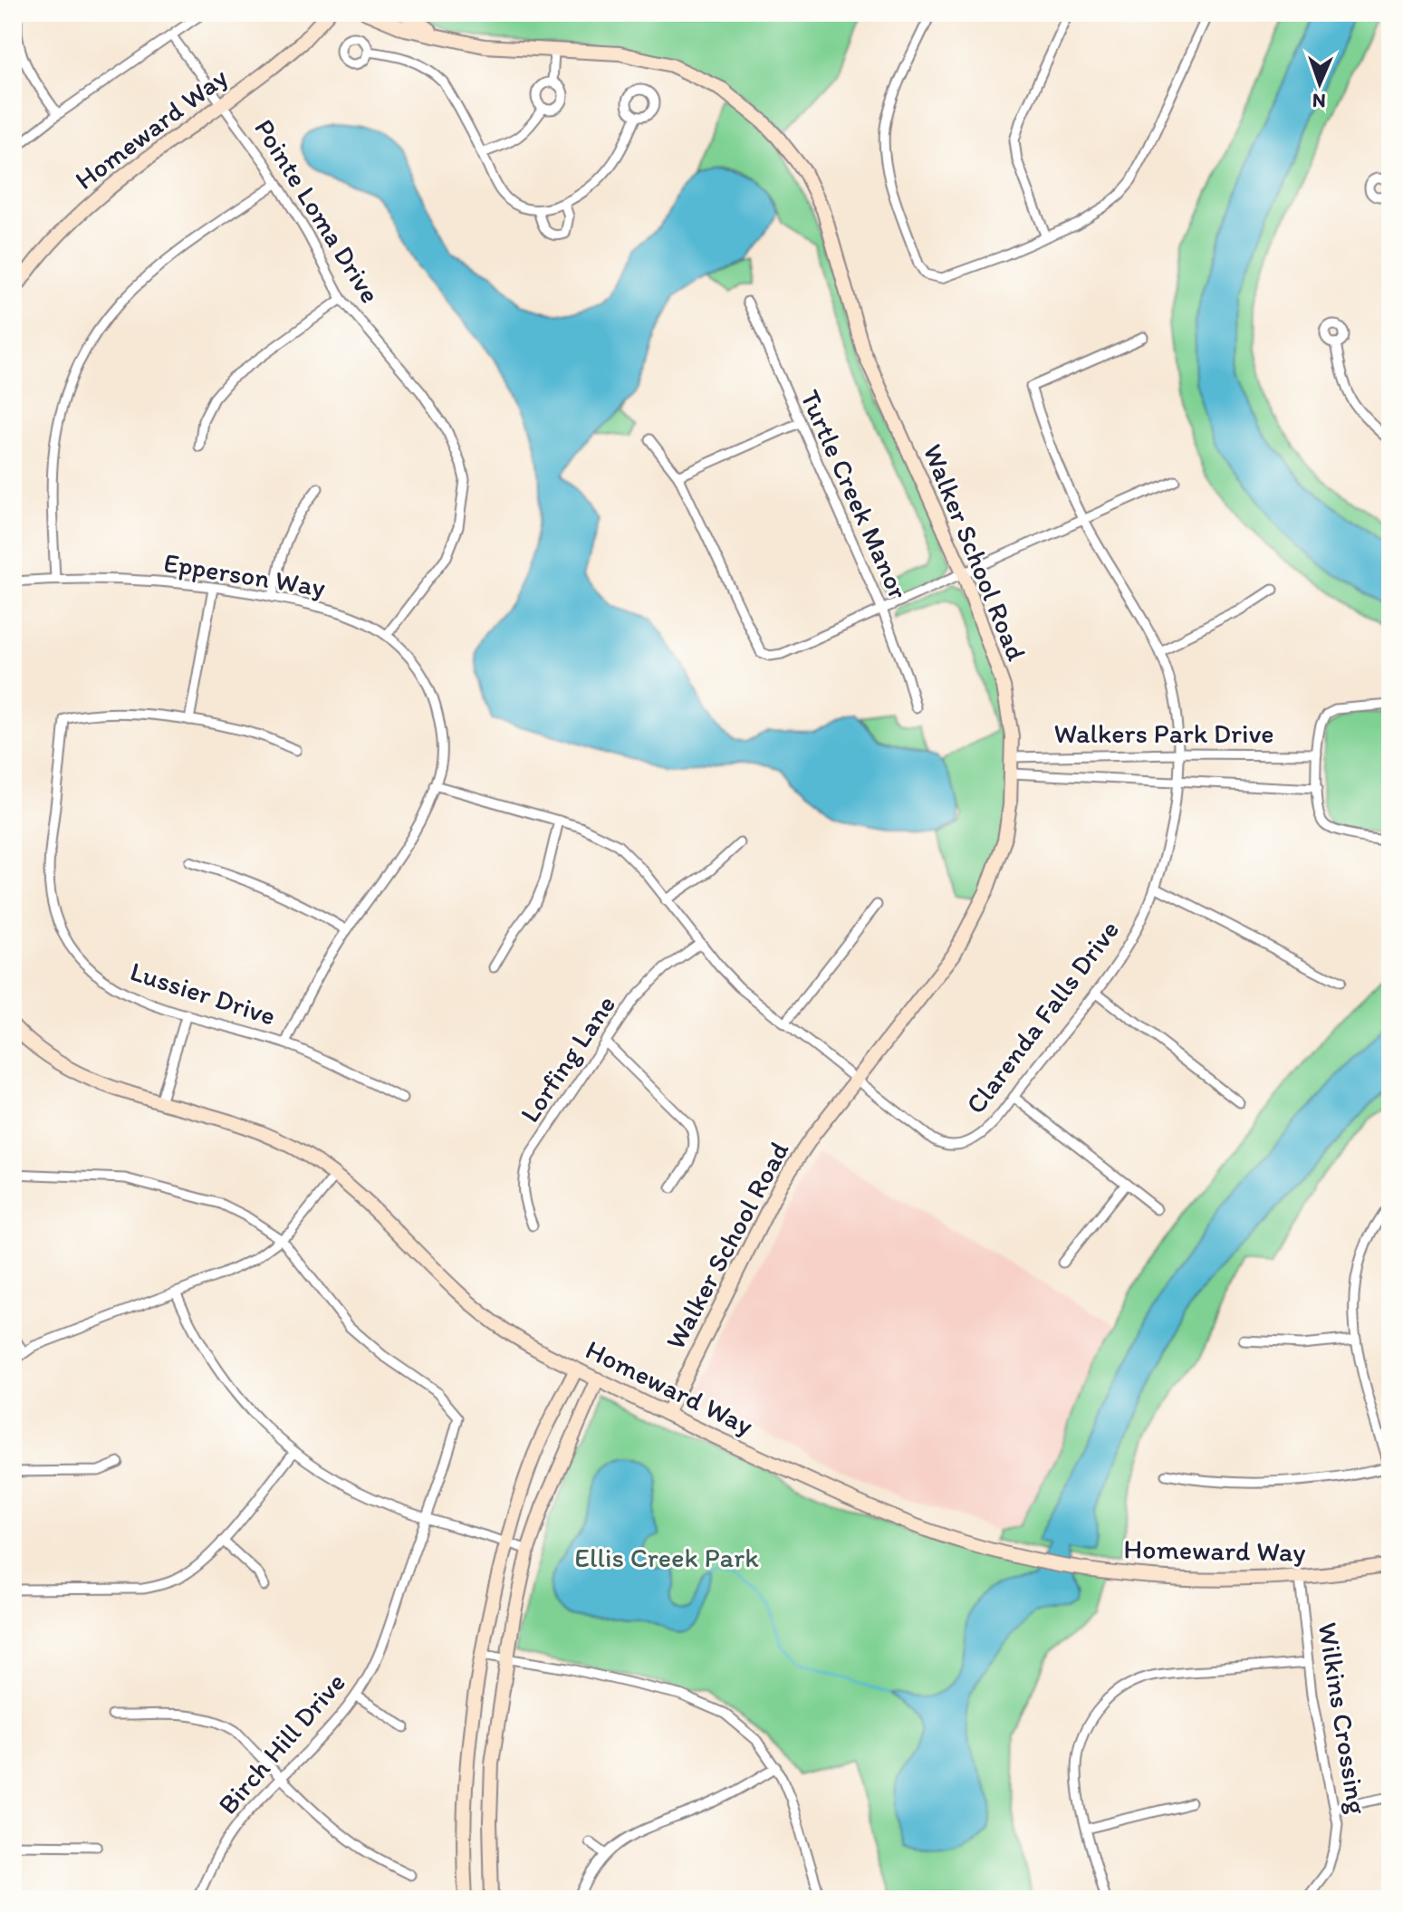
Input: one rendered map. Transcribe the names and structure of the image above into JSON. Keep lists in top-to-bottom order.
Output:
{
  "streets": {
    "street": [
      "Homeward Way",
      "Pointe Loma Drive",
      "Turtle Creek Manor",
      "Walker School Road",
      "Epperson Way",
      "Walkers Park Drive",
      "Lussier Drive",
      "Clarenda Falls Drive",
      "Lorfing Lane",
      "Wilkins Crossing",
      "Birch Hill Drive"
    ]
  },
  "crossings": [
    ["Homeward Way", "Pointe Loma Drive"],
    ["Homeward Way", "Walker School Road"],
    ["Homeward Way", "Wilkins Crossing"],
    ["Pointe Loma Drive", "Epperson Way"],
    ["Walker School Road", "Walkers Park Drive"],
    ["Walker School Road", "Clarenda Falls Drive"],
    ["Epperson Way", "Lussier Drive"],
    ["Epperson Way", "Clarenda Falls Drive"],
    ["Walkers Park Drive", "Clarenda Falls Drive"],
    ["Clarenda Falls Drive", "Lorfing Lane"]
  ],
  "parks": ["Ellis Creek Park"],
  "north": "bottom"
}
